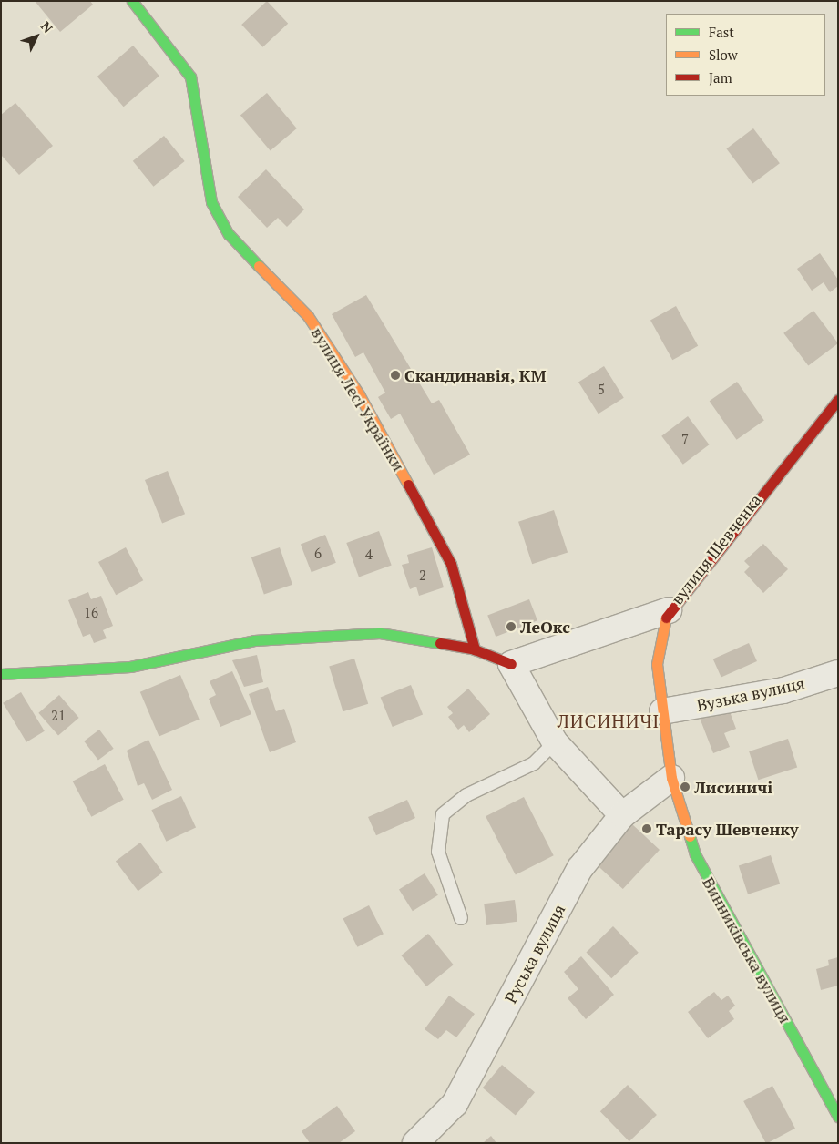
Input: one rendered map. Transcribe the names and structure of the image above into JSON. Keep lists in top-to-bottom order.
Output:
{
  "streets": {
    "street": [
      "вулиця Лесі Українки",
      "вулиця Шевченка",
      "Вузька вулиця",
      "Винниківська вулиця",
      "Руська вулиця"
    ]
  },
  "crossings": [
    ["вулиця Шевченка", "Вузька вулиця"],
    ["вулиця Шевченка", "Винниківська вулиця"],
    ["вулиця Шевченка", "Руська вулиця"],
    ["Винниківська вулиця", "Руська вулиця"]
  ],
  "districts": ["ЛИСИНИЧІ"],
  "places": [
    "Скандинавія, КМ",
    "ЛеОкс",
    "Лисиничі",
    "Тарасу Шевченку"
  ],
  "house_numbers": [
    "5",
    "7",
    "6",
    "4",
    "2",
    "16",
    "21"
  ],
  "legend": ["Fast", "Slow", "Jam"],
  "north": "top right"
}
